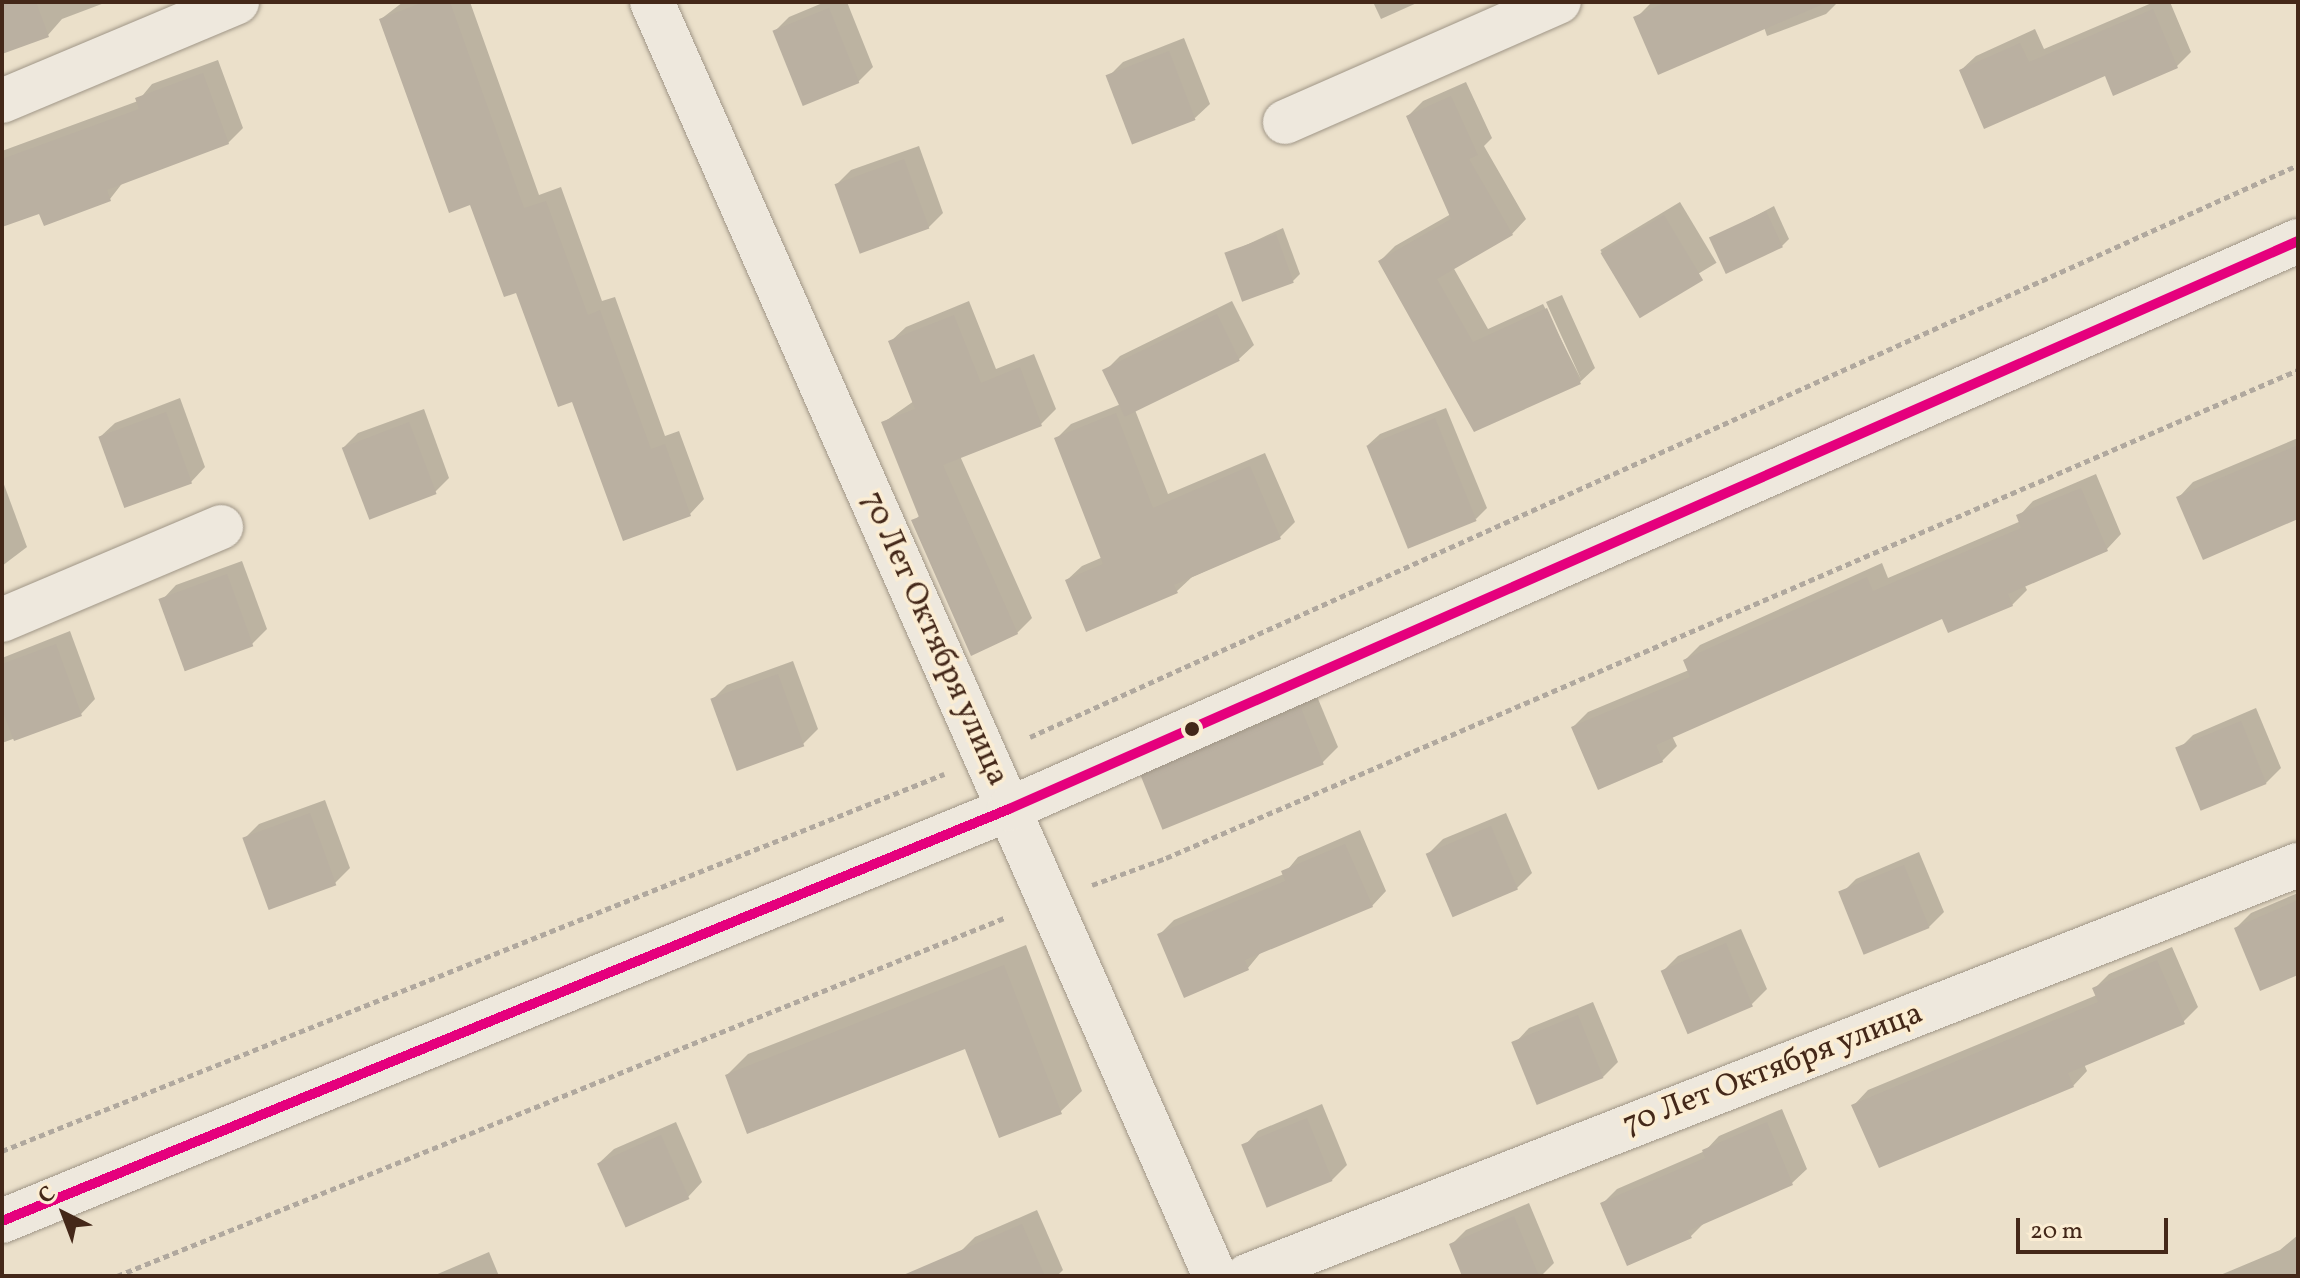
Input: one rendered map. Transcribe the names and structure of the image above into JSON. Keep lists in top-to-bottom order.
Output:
{
  "streets": {
    "street": ["70 Лет Октября улица"]
  },
  "scale_bar": "20 m",
  "north": "top left"
}
